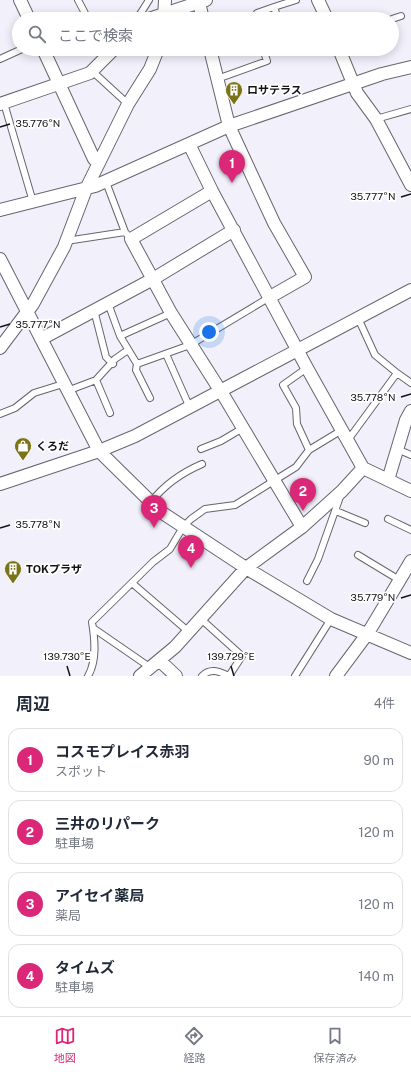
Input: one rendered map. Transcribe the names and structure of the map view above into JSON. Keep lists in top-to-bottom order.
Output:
{
  "places": {
    "building": ["ロサテラス", "TOKプラザ"],
    "shop": ["くろだ"]
  },
  "page": {
    "search": "ここで検索",
    "pins": [
      "1",
      "2",
      "3",
      "4"
    ],
    "heading": ["周辺", "4件"],
    "list": [
      {
        "mark": "1",
        "name": "コスモプレイス赤羽",
        "note": "スポット",
        "value": "90 m"
      },
      {
        "mark": "2",
        "name": "三井のリパーク",
        "note": "駐車場",
        "value": "120 m"
      },
      {
        "mark": "3",
        "name": "アイセイ薬局",
        "note": "薬局",
        "value": "120 m"
      },
      {
        "mark": "4",
        "name": "タイムズ",
        "note": "駐車場",
        "value": "140 m"
      }
    ],
    "nav": ["地図", "経路", "保存済み"]
  },
  "coordinates": [
    "35.776°N",
    "35.777°N",
    "35.778°N",
    "35.779°N",
    "139.730°E",
    "139.729°E"
  ]
}
